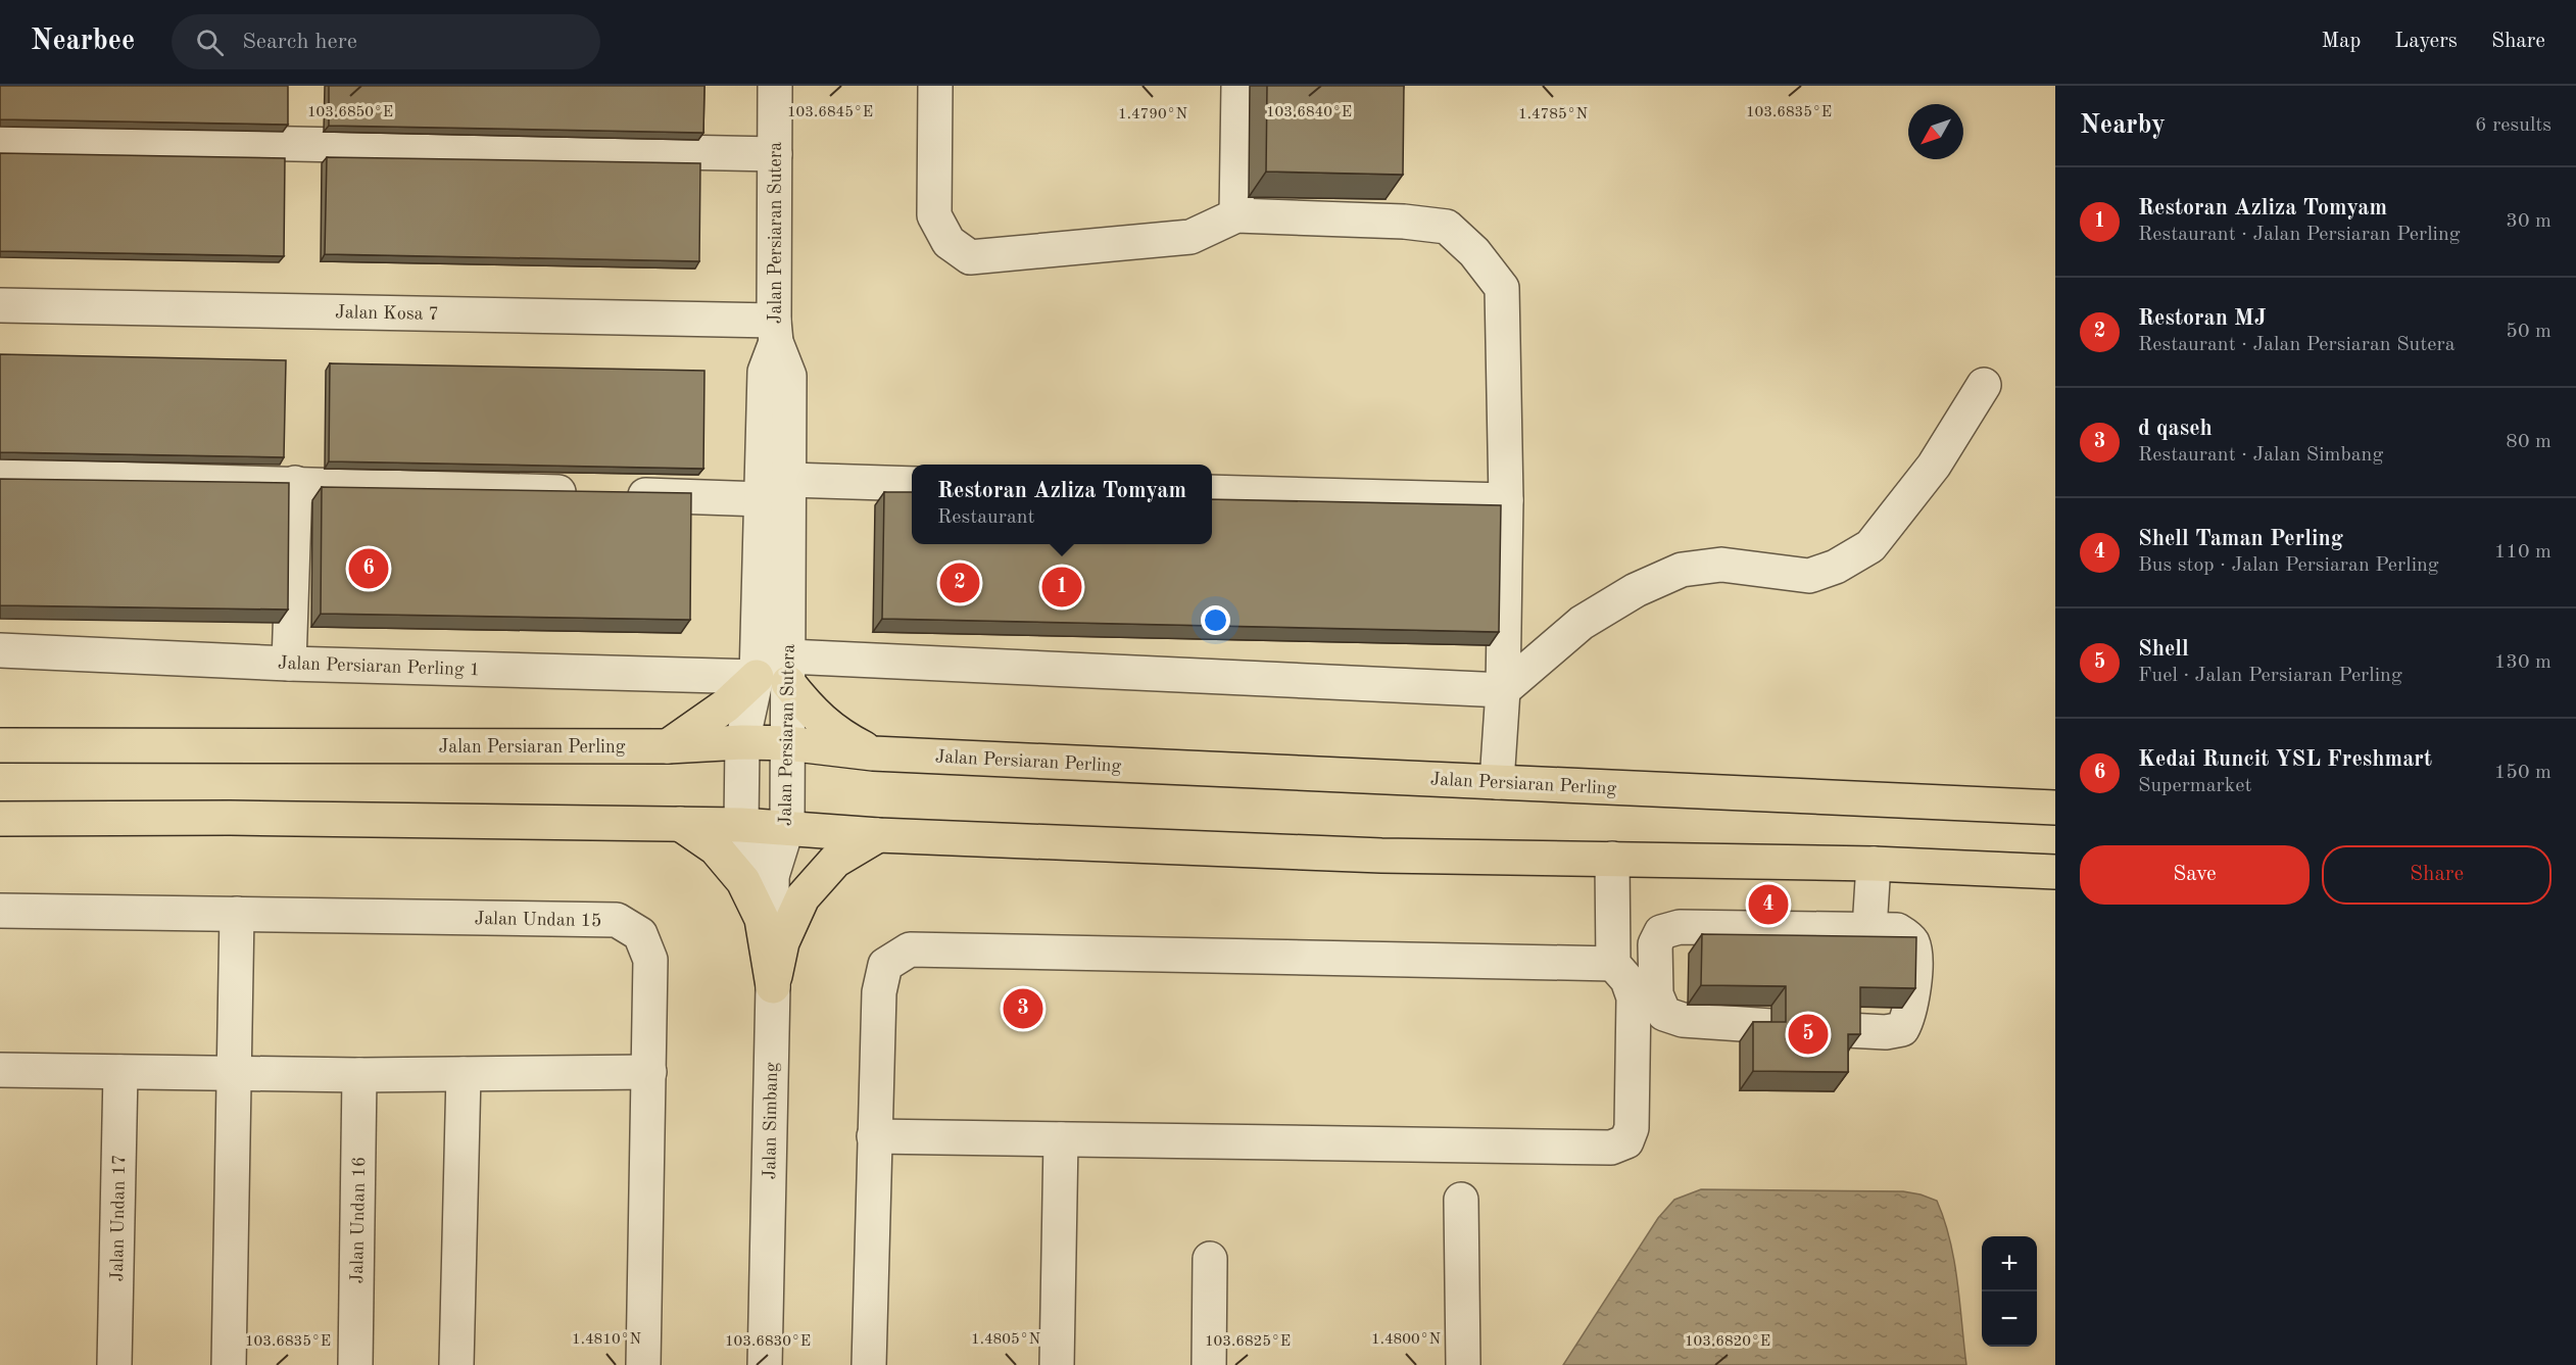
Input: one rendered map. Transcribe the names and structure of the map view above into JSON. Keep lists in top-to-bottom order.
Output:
{
  "streets": {
    "main road": ["Jalan Persiaran Perling"],
    "street": [
      "Jalan Persiaran Sutera",
      "Jalan Kosa 7",
      "Jalan Persiaran Perling 1",
      "Jalan Undan 15",
      "Jalan Simbang",
      "Jalan Undan 17",
      "Jalan Undan 16"
    ]
  },
  "crossings": [
    ["Jalan Persiaran Sutera", "Jalan Kosa 7"],
    ["Jalan Persiaran Sutera", "Jalan Persiaran Perling 1"],
    ["Jalan Persiaran Sutera", "Jalan Persiaran Perling"],
    ["Jalan Persiaran Sutera", "Jalan Simbang"]
  ],
  "north": "bottom left",
  "page": {
    "header": "Nearbee",
    "search": "Search here",
    "nav": ["Map", "Layers", "Share"],
    "heading": ["Nearby", "6 results"],
    "list": [
      {
        "mark": "1",
        "name": "Restoran Azliza Tomyam",
        "note": "Restaurant · Jalan Persiaran Perling",
        "value": "30 m"
      },
      {
        "mark": "2",
        "name": "Restoran MJ",
        "note": "Restaurant · Jalan Persiaran Sutera",
        "value": "50 m"
      },
      {
        "mark": "3",
        "name": "d qaseh",
        "note": "Restaurant · Jalan Simbang",
        "value": "80 m"
      },
      {
        "mark": "4",
        "name": "Shell Taman Perling",
        "note": "Bus stop · Jalan Persiaran Perling",
        "value": "110 m"
      },
      {
        "mark": "5",
        "name": "Shell",
        "note": "Fuel · Jalan Persiaran Perling",
        "value": "130 m"
      },
      {
        "mark": "6",
        "name": "Kedai Runcit YSL Freshmart",
        "note": "Supermarket",
        "value": "150 m"
      }
    ],
    "popup": ["Restoran Azliza Tomyam", "Restaurant"],
    "pins": [
      "6",
      "2",
      "1",
      "4",
      "3",
      "5"
    ],
    "buttons": ["Save", "Share"],
    "map_buttons": ["+", "−"]
  },
  "coordinates": [
    "103.6840°E",
    "103.6850°E",
    "103.6845°E",
    "103.6835°E",
    "1.4790°N",
    "1.4785°N",
    "1.4810°N",
    "1.4805°N",
    "1.4800°N",
    "103.6830°E",
    "103.6825°E",
    "103.6820°E"
  ]
}
